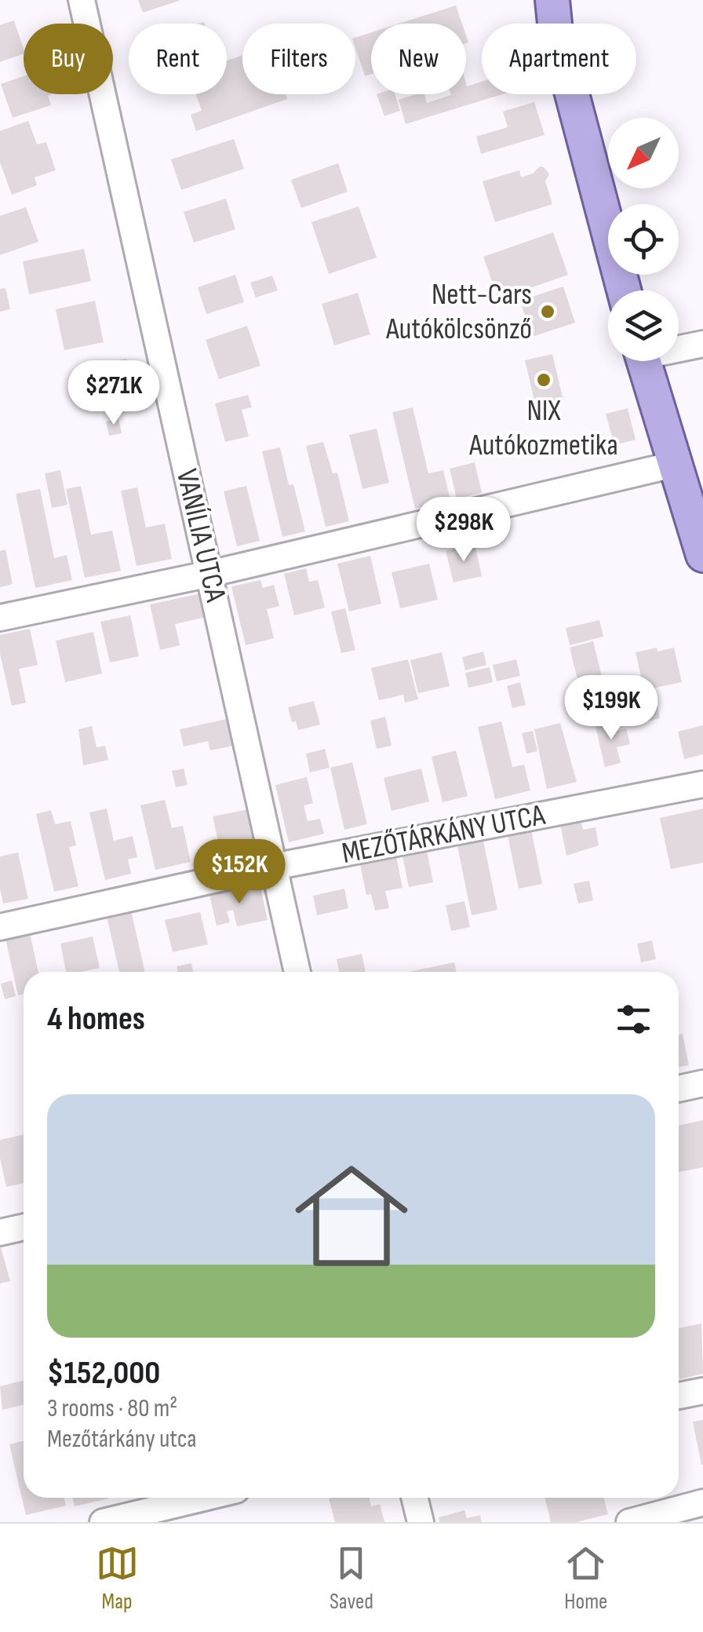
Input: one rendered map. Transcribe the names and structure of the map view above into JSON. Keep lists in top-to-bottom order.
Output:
{
  "streets": {
    "street": ["VANÍLIA UTCA", "MEZŐTÁRKÁNY UTCA"]
  },
  "crossings": [
    ["VANÍLIA UTCA", "MEZŐTÁRKÁNY UTCA"]
  ],
  "places": ["Nett-Cars Autókölcsönző", "NIX Autókozmetika"],
  "north": "bottom left",
  "page": {
    "chip": [
      "Buy",
      "Rent",
      "Filters",
      "New",
      "Apartment"
    ],
    "price": [
      "$271K",
      "$298K",
      "$199K",
      "$152K"
    ],
    "heading": "4 homes",
    "list": [
      {
        "name": "$152,000",
        "note": "3 rooms · 80 m² · Mezőtárkány utca"
      }
    ],
    "tabs": ["Map", "Saved", "Home"]
  }
}
